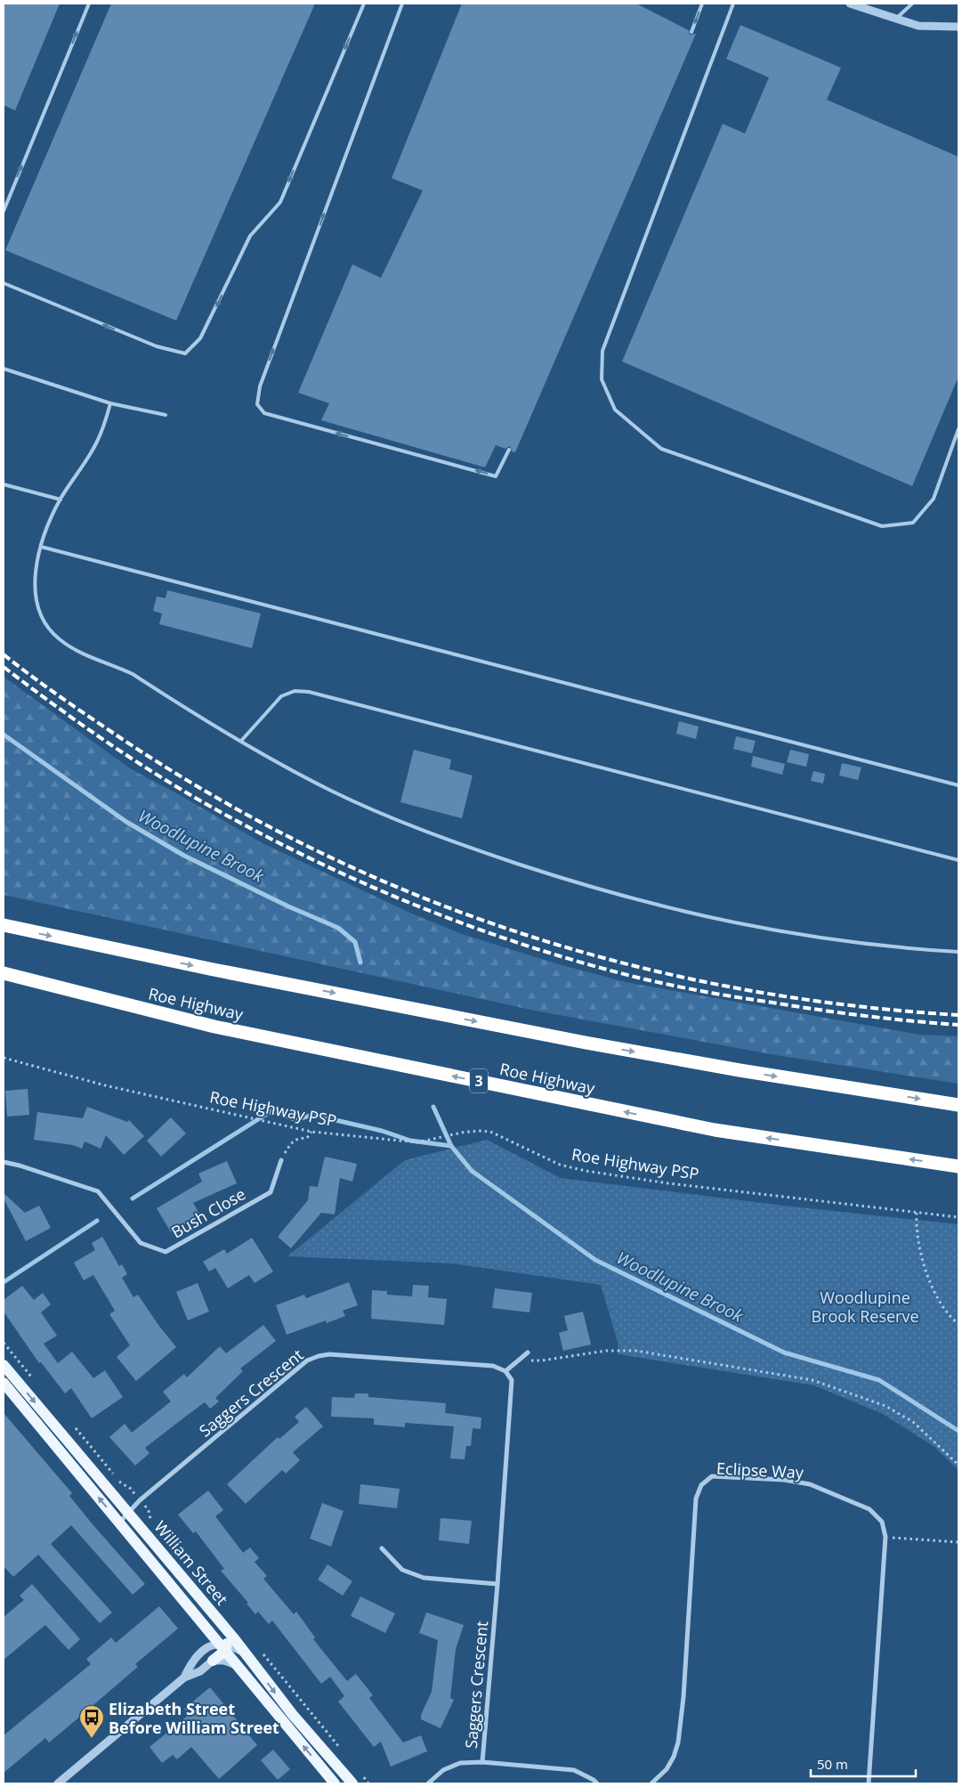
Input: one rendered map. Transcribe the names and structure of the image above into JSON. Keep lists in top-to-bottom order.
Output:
{
  "streets": {
    "highway": ["Roe Highway", "3"],
    "main road": ["William Street"],
    "street": ["Bush Close", "Saggers Crescent", "Eclipse Way"],
    "path": ["Roe Highway PSP"]
  },
  "crossings": [
    ["Saggers Crescent", "William Street"]
  ],
  "water": ["Woodlupine Brook"],
  "parks": ["Woodlupine Brook Reserve"],
  "places": {
    "bus stop": ["Elizabeth Street Before William Street"]
  },
  "scale_bar": "50 m"
}
